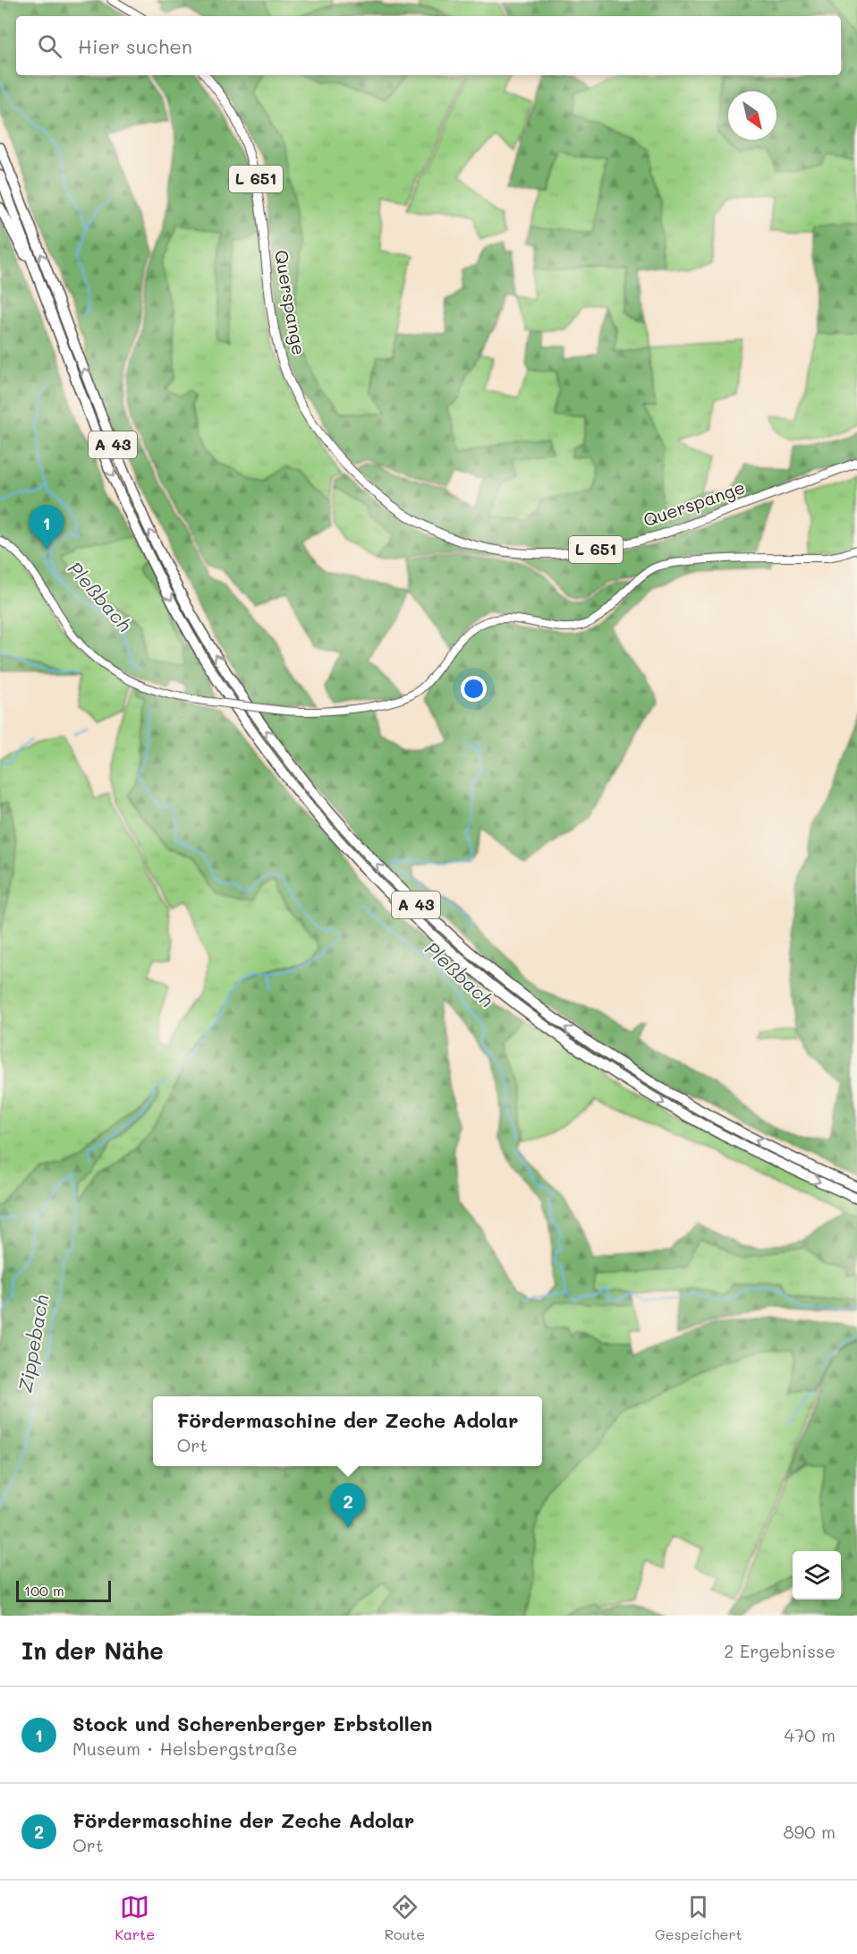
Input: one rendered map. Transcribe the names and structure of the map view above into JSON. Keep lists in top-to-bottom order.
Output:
{
  "streets": {
    "highway": ["A 43"],
    "main road": ["L 651", "Querspange"]
  },
  "water": ["Pleßbach", "Zippebach"],
  "scale_bar": "100 m",
  "north": "bottom right",
  "page": {
    "search": "Hier suchen",
    "pins": ["1", "2"],
    "popup": ["Fördermaschine der Zeche Adolar", "Ort"],
    "scale": "100 m",
    "heading": ["In der Nähe", "2 Ergebnisse"],
    "list": [
      {
        "mark": "1",
        "name": "Stock und Scherenberger Erbstollen",
        "note": "Museum · Helsbergstraße",
        "value": "470 m"
      },
      {
        "mark": "2",
        "name": "Fördermaschine der Zeche Adolar",
        "note": "Ort",
        "value": "890 m"
      }
    ],
    "nav": ["Karte", "Route", "Gespeichert"]
  }
}
